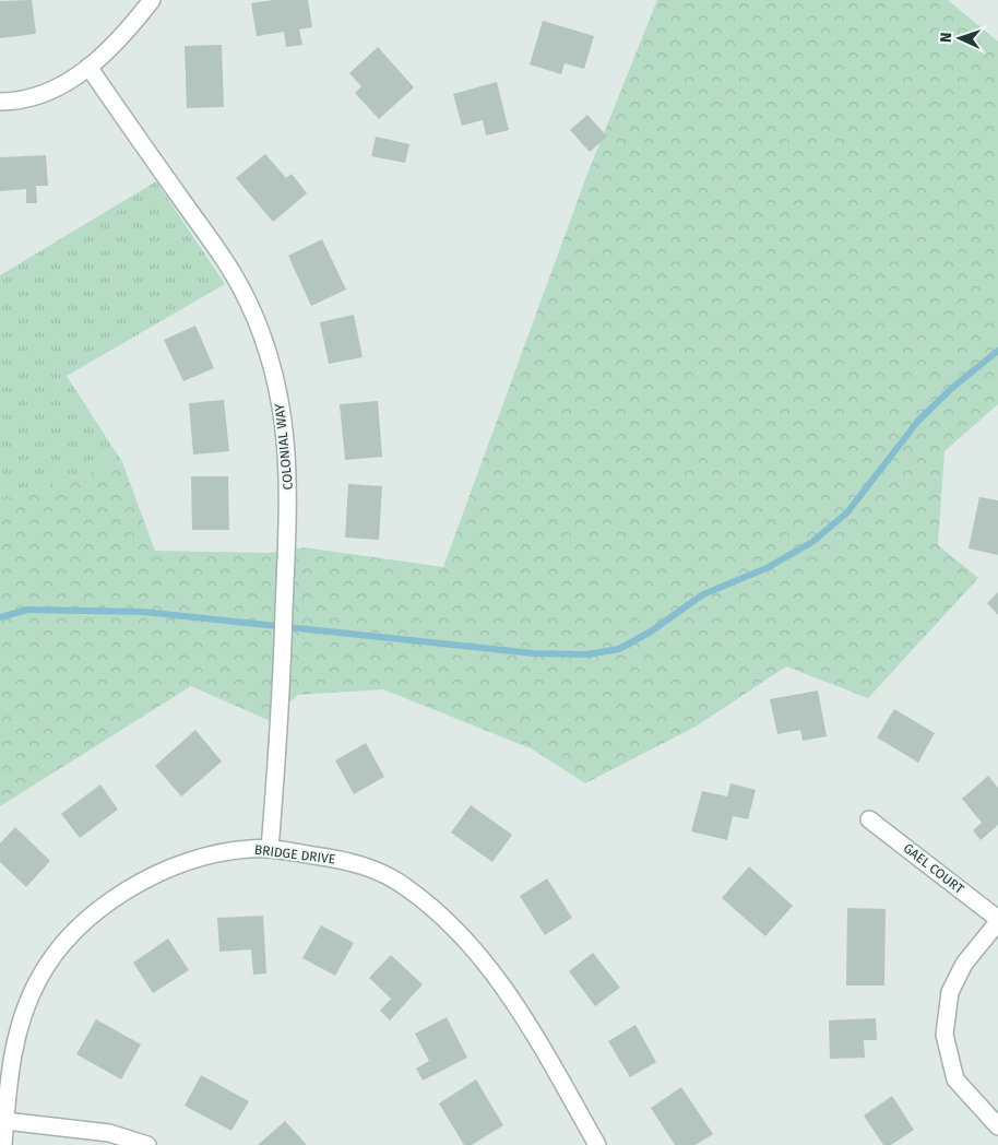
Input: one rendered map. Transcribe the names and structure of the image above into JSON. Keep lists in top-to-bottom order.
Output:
{
  "streets": {
    "street": ["COLONIAL WAY", "BRIDGE DRIVE", "GAEL COURT"]
  },
  "crossings": [
    ["COLONIAL WAY", "BRIDGE DRIVE"]
  ],
  "north": "left"
}
